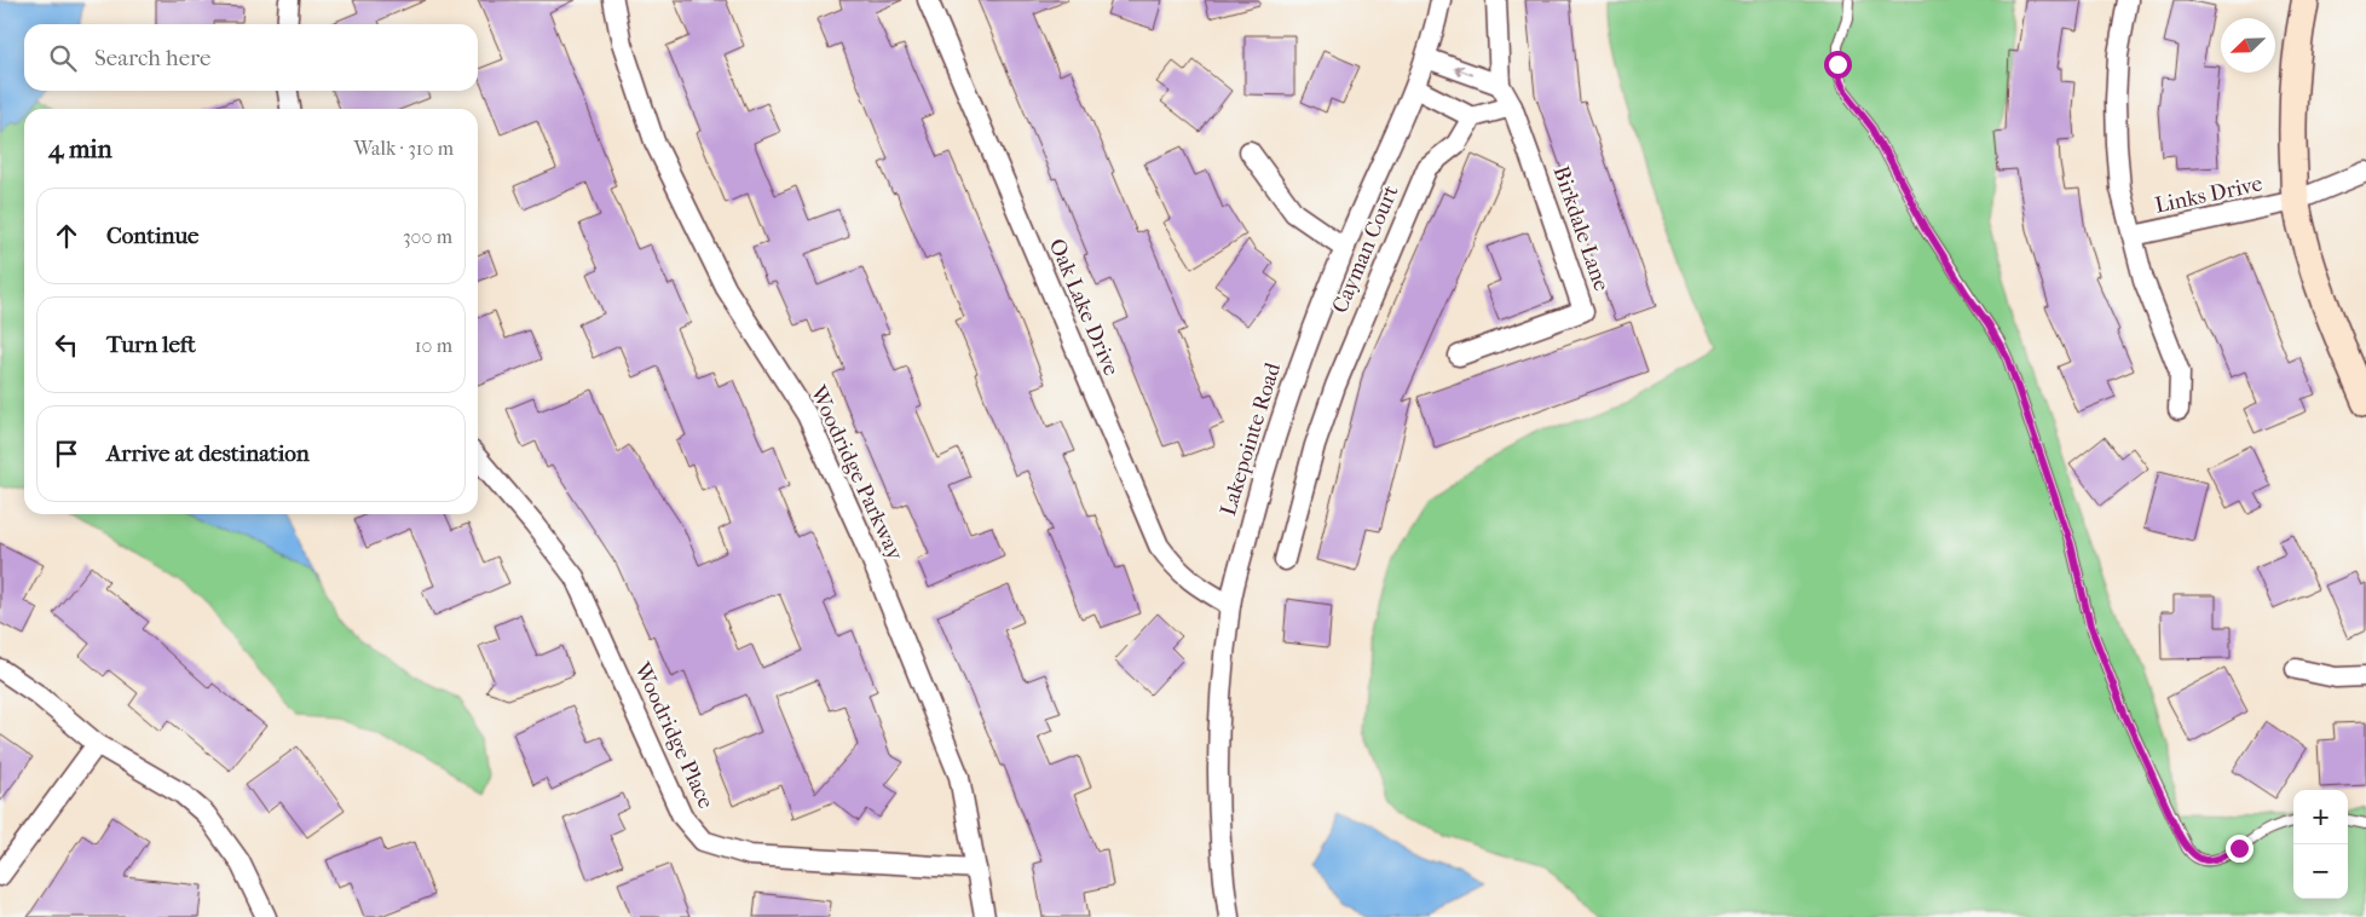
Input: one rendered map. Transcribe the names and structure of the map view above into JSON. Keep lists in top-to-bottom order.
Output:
{
  "streets": {
    "street": [
      "Links Drive",
      "Birkdale Lane",
      "Cayman Court",
      "Oak Lake Drive",
      "Lakepointe Road",
      "Woodridge Parkway",
      "Woodridge Place"
    ]
  },
  "crossings": [
    ["Oak Lake Drive", "Lakepointe Road"],
    ["Woodridge Parkway", "Woodridge Place"]
  ],
  "north": "bottom left",
  "page": {
    "search": "Search here",
    "heading": ["4 min", "Walk · 310 m"],
    "list": [
      ["Continue", "300 m"],
      ["Turn left", "10 m"],
      "Arrive at destination"
    ],
    "map_buttons": ["+", "−"]
  }
}
